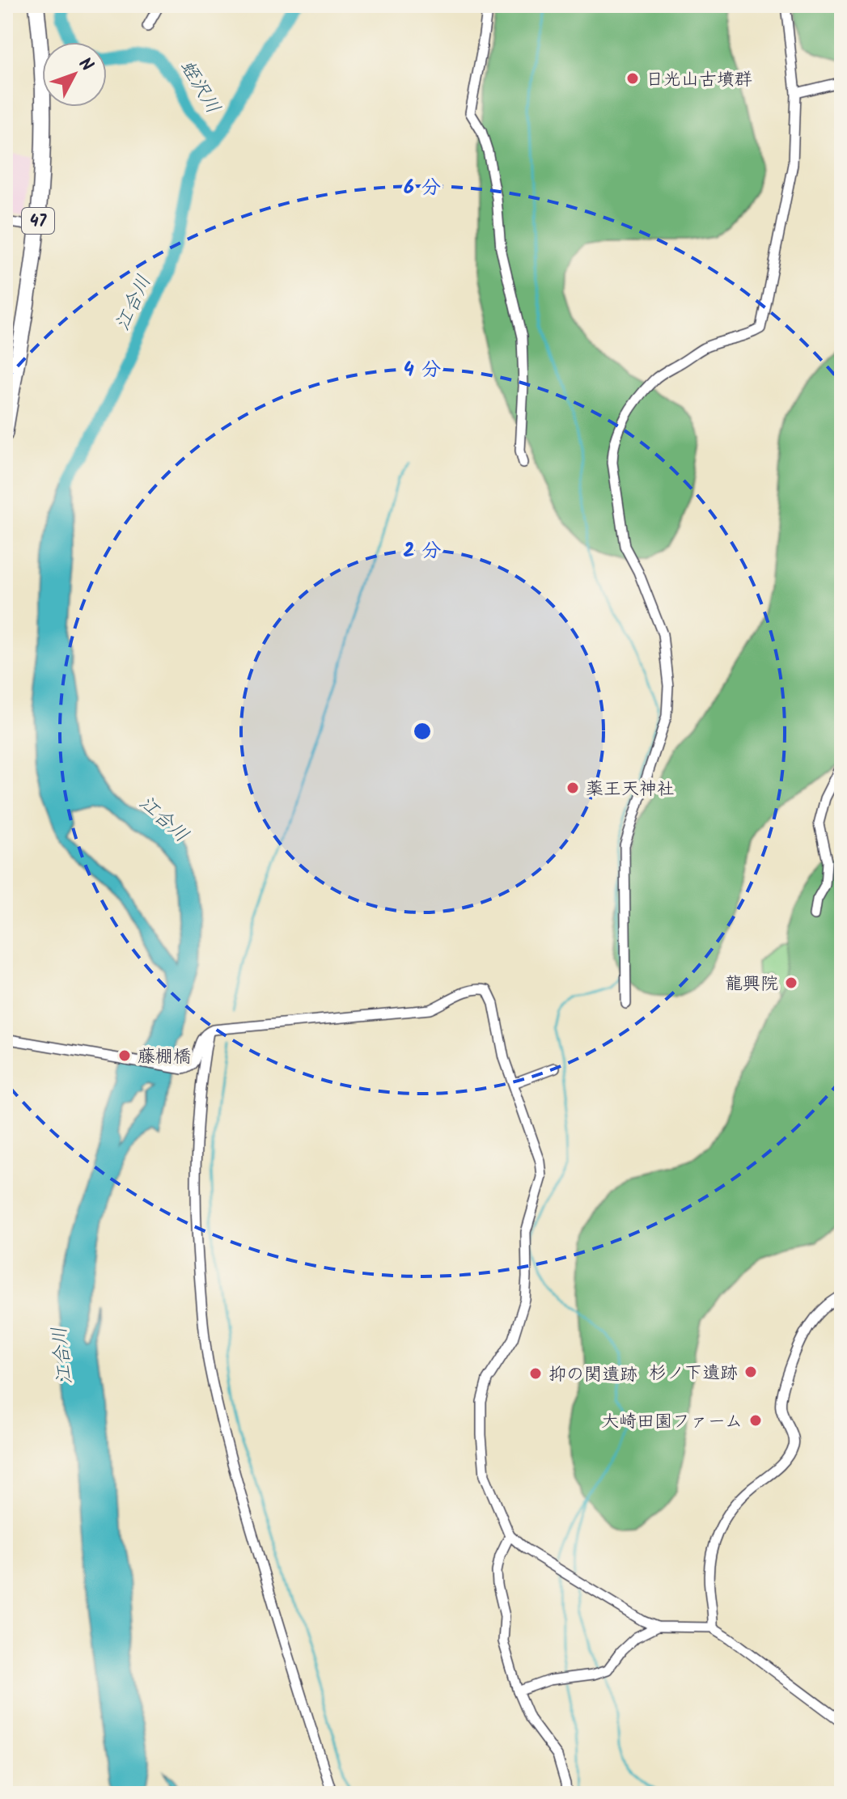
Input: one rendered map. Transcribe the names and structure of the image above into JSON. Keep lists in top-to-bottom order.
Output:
{
  "streets": {
    "highway": ["47"]
  },
  "water": ["蛭沢川", "江合川"],
  "places": [
    "日光山古墳群",
    "薬王天神社",
    "龍興院",
    "藤棚橋",
    "杉ノ下遺跡",
    "抑の関遺跡",
    "大崎田園ファーム"
  ],
  "north": "top right",
  "rings": ["6 分", "4 分", "2 分"]
}
